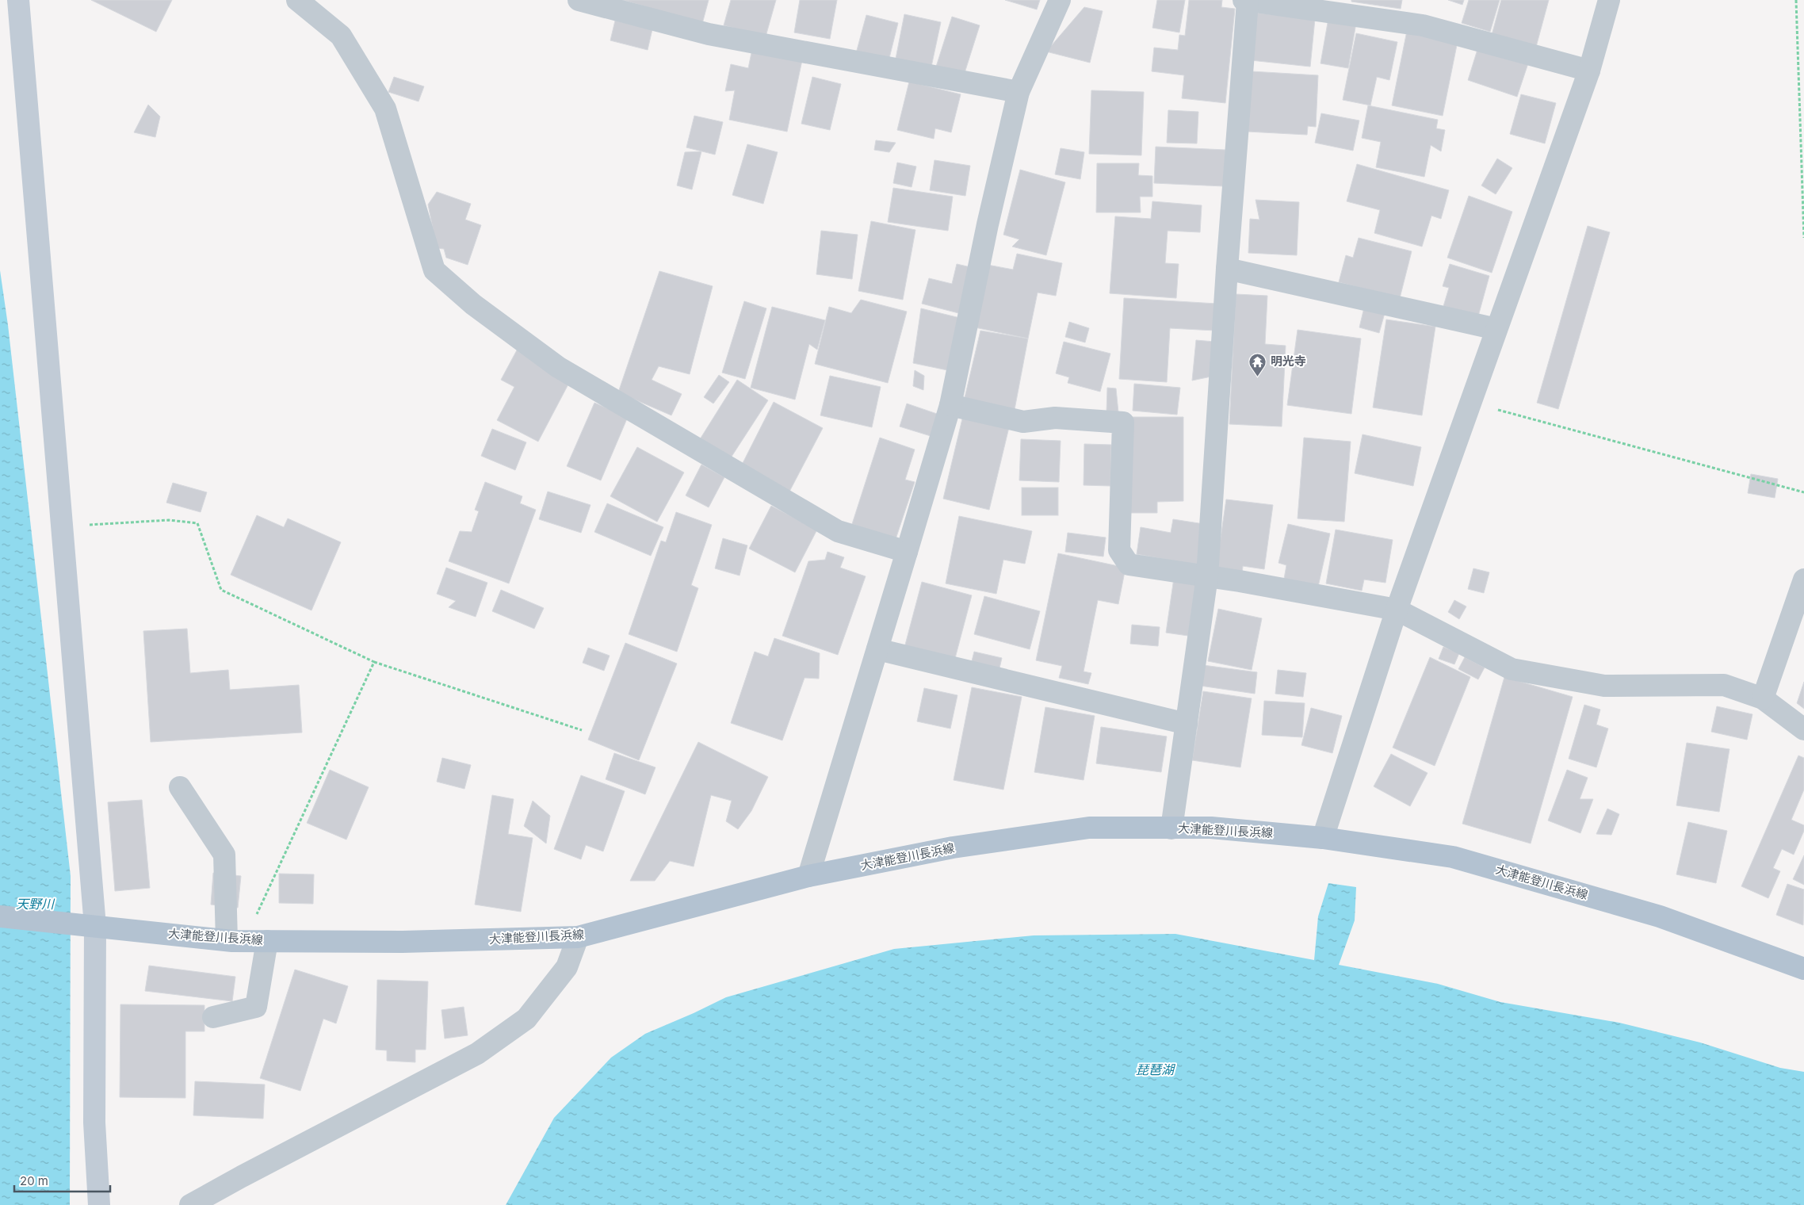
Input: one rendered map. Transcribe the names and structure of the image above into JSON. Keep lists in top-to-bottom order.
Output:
{
  "streets": {
    "main road": ["大津能登川長浜線"]
  },
  "water": ["天野川", "琵琶湖"],
  "places": {
    "temple": ["明光寺"]
  },
  "scale_bar": "20 m"
}
